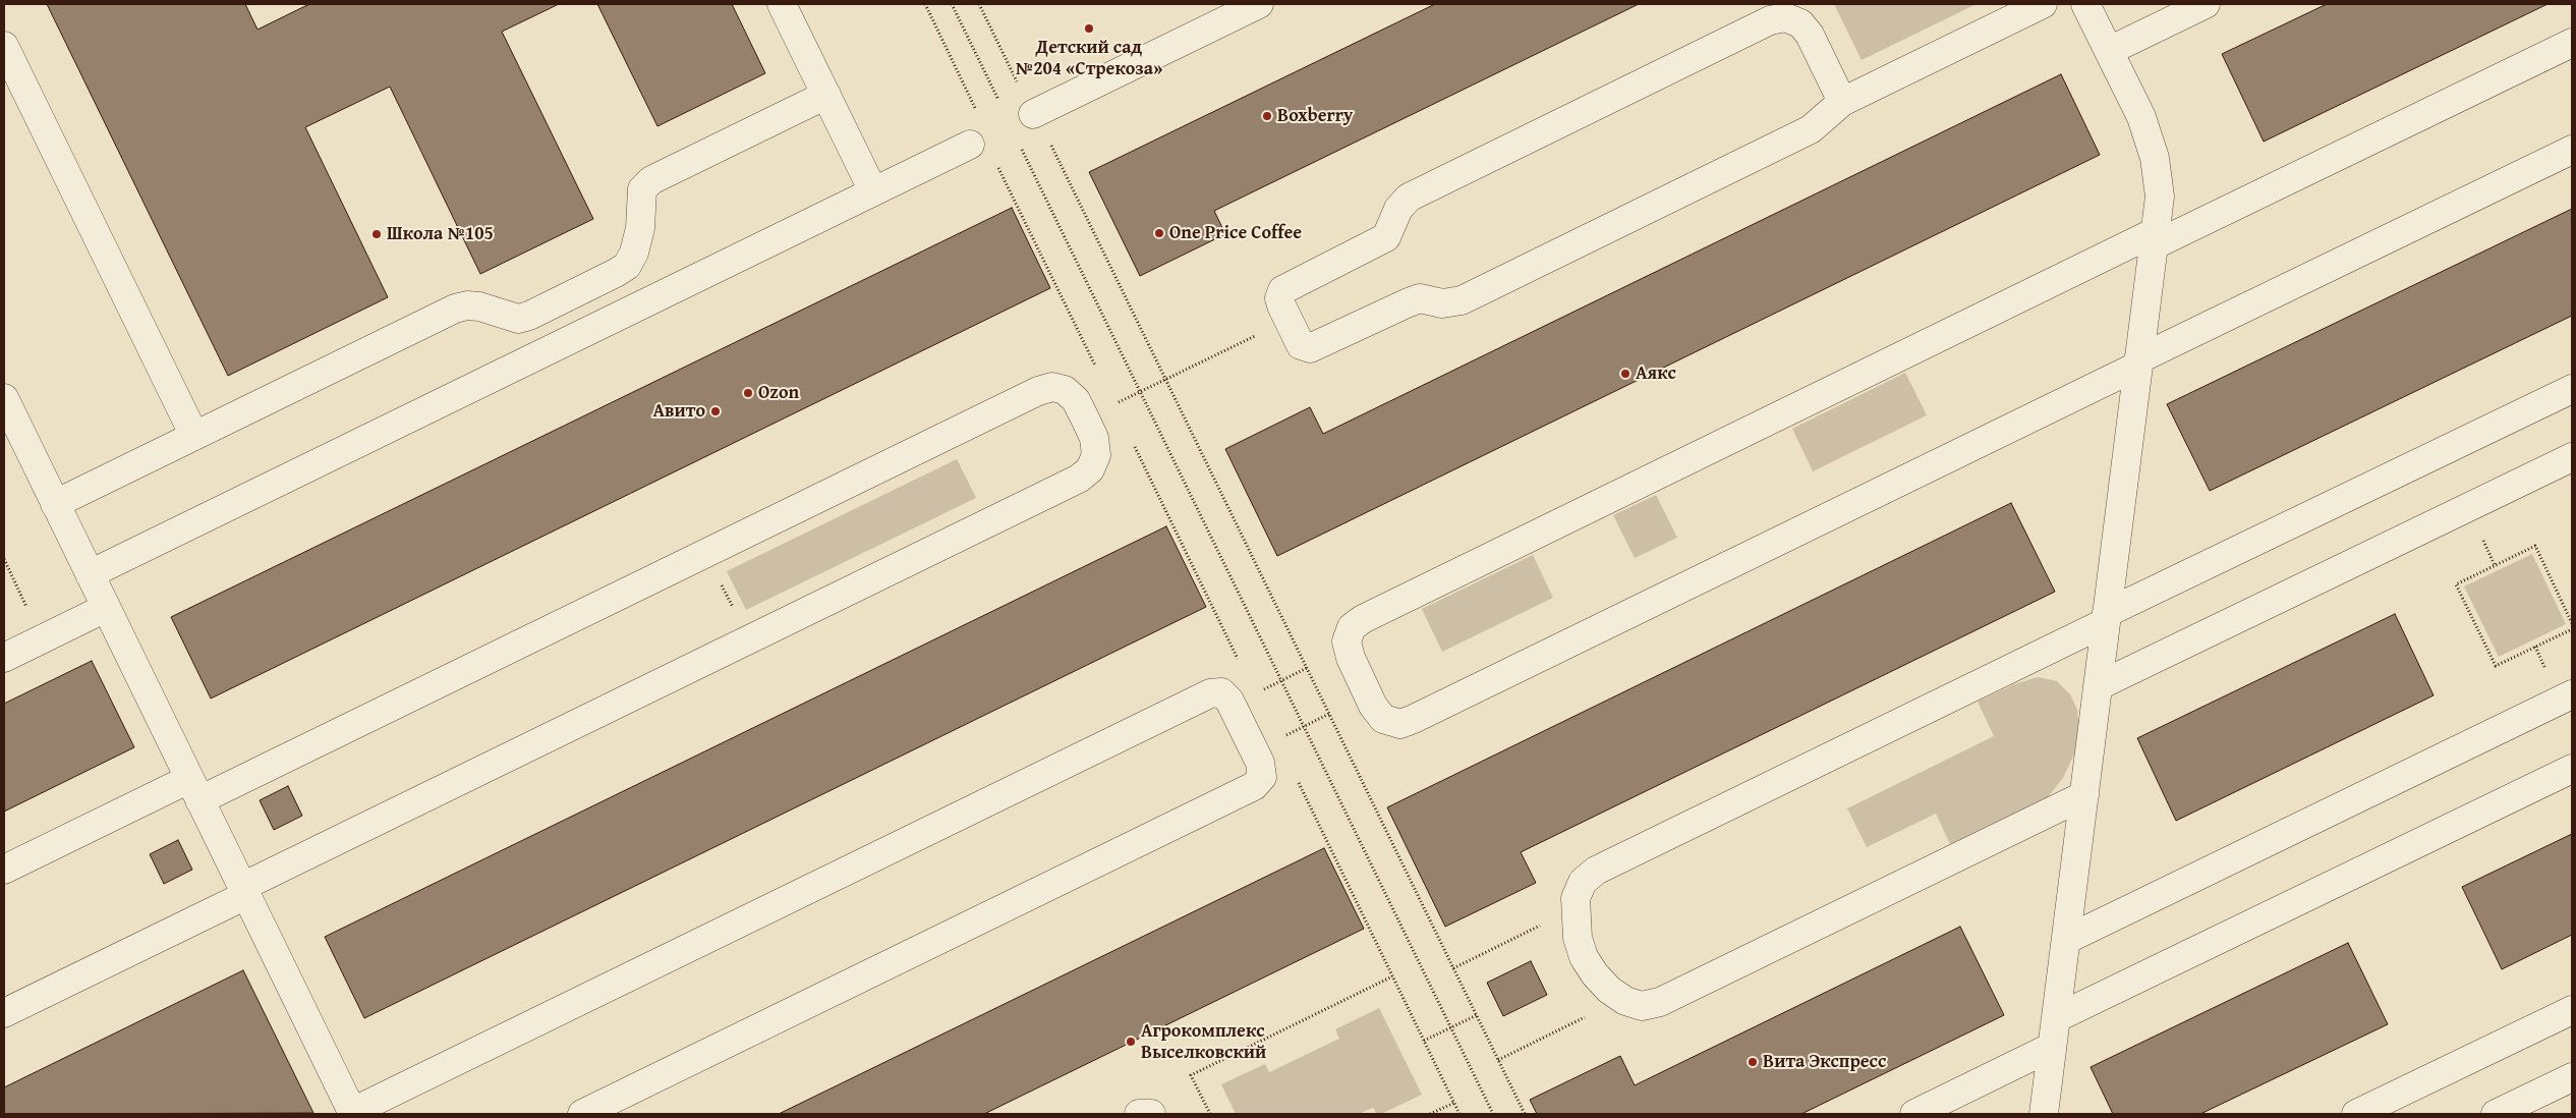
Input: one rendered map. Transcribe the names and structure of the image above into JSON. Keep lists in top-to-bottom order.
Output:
{
  "places": [
    "Детский сад №204 «Стрекоза»",
    "Boxberry",
    "One Price Coffee",
    "Школа №105",
    "Аякс",
    "Ozon",
    "Авито",
    "Агрокомплекс Выселковский",
    "Вита Экспресс"
  ]
}
